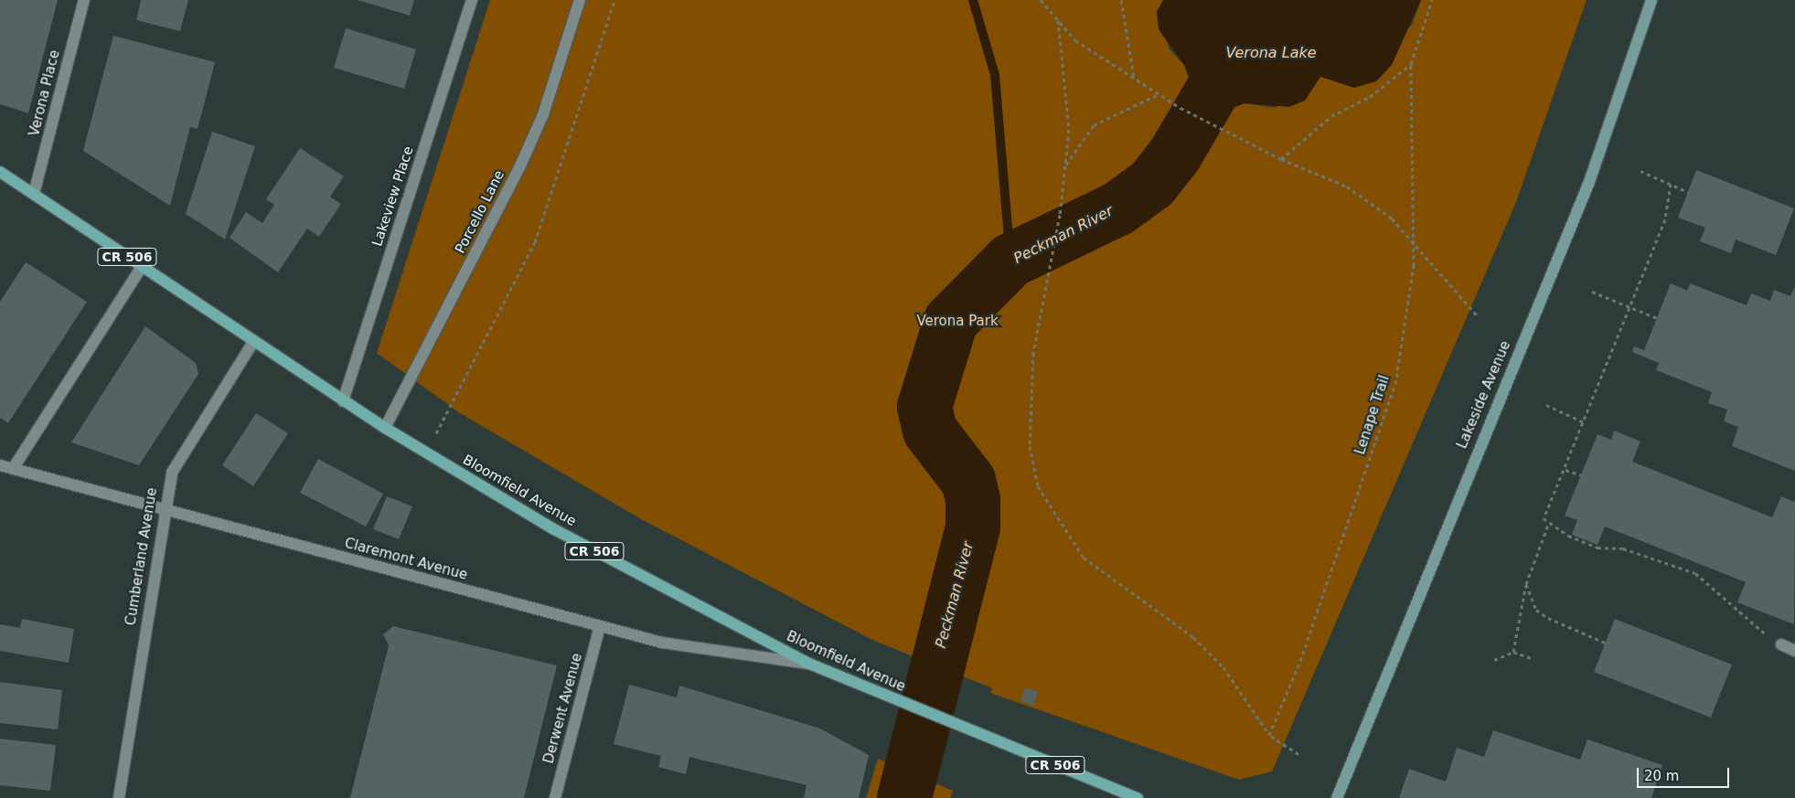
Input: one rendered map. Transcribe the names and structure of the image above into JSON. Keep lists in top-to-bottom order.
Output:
{
  "streets": {
    "main road": ["CR 506", "Lakeside Avenue", "Bloomfield Avenue"],
    "street": [
      "Verona Place",
      "Lakeview Place",
      "Porcello Lane",
      "Cumberland Avenue",
      "Claremont Avenue",
      "Derwent Avenue"
    ],
    "path": ["Lenape Trail"]
  },
  "crossings": [
    ["Verona Place", "Bloomfield Avenue"],
    ["Lakeview Place", "Bloomfield Avenue"],
    ["Porcello Lane", "Bloomfield Avenue"],
    ["Bloomfield Avenue", "Cumberland Avenue"],
    ["Bloomfield Avenue", "Claremont Avenue"],
    ["Cumberland Avenue", "Claremont Avenue"],
    ["Claremont Avenue", "Derwent Avenue"]
  ],
  "water": ["Verona Lake", "Peckman River"],
  "parks": ["Verona Park"],
  "scale_bar": "20 m"
}
